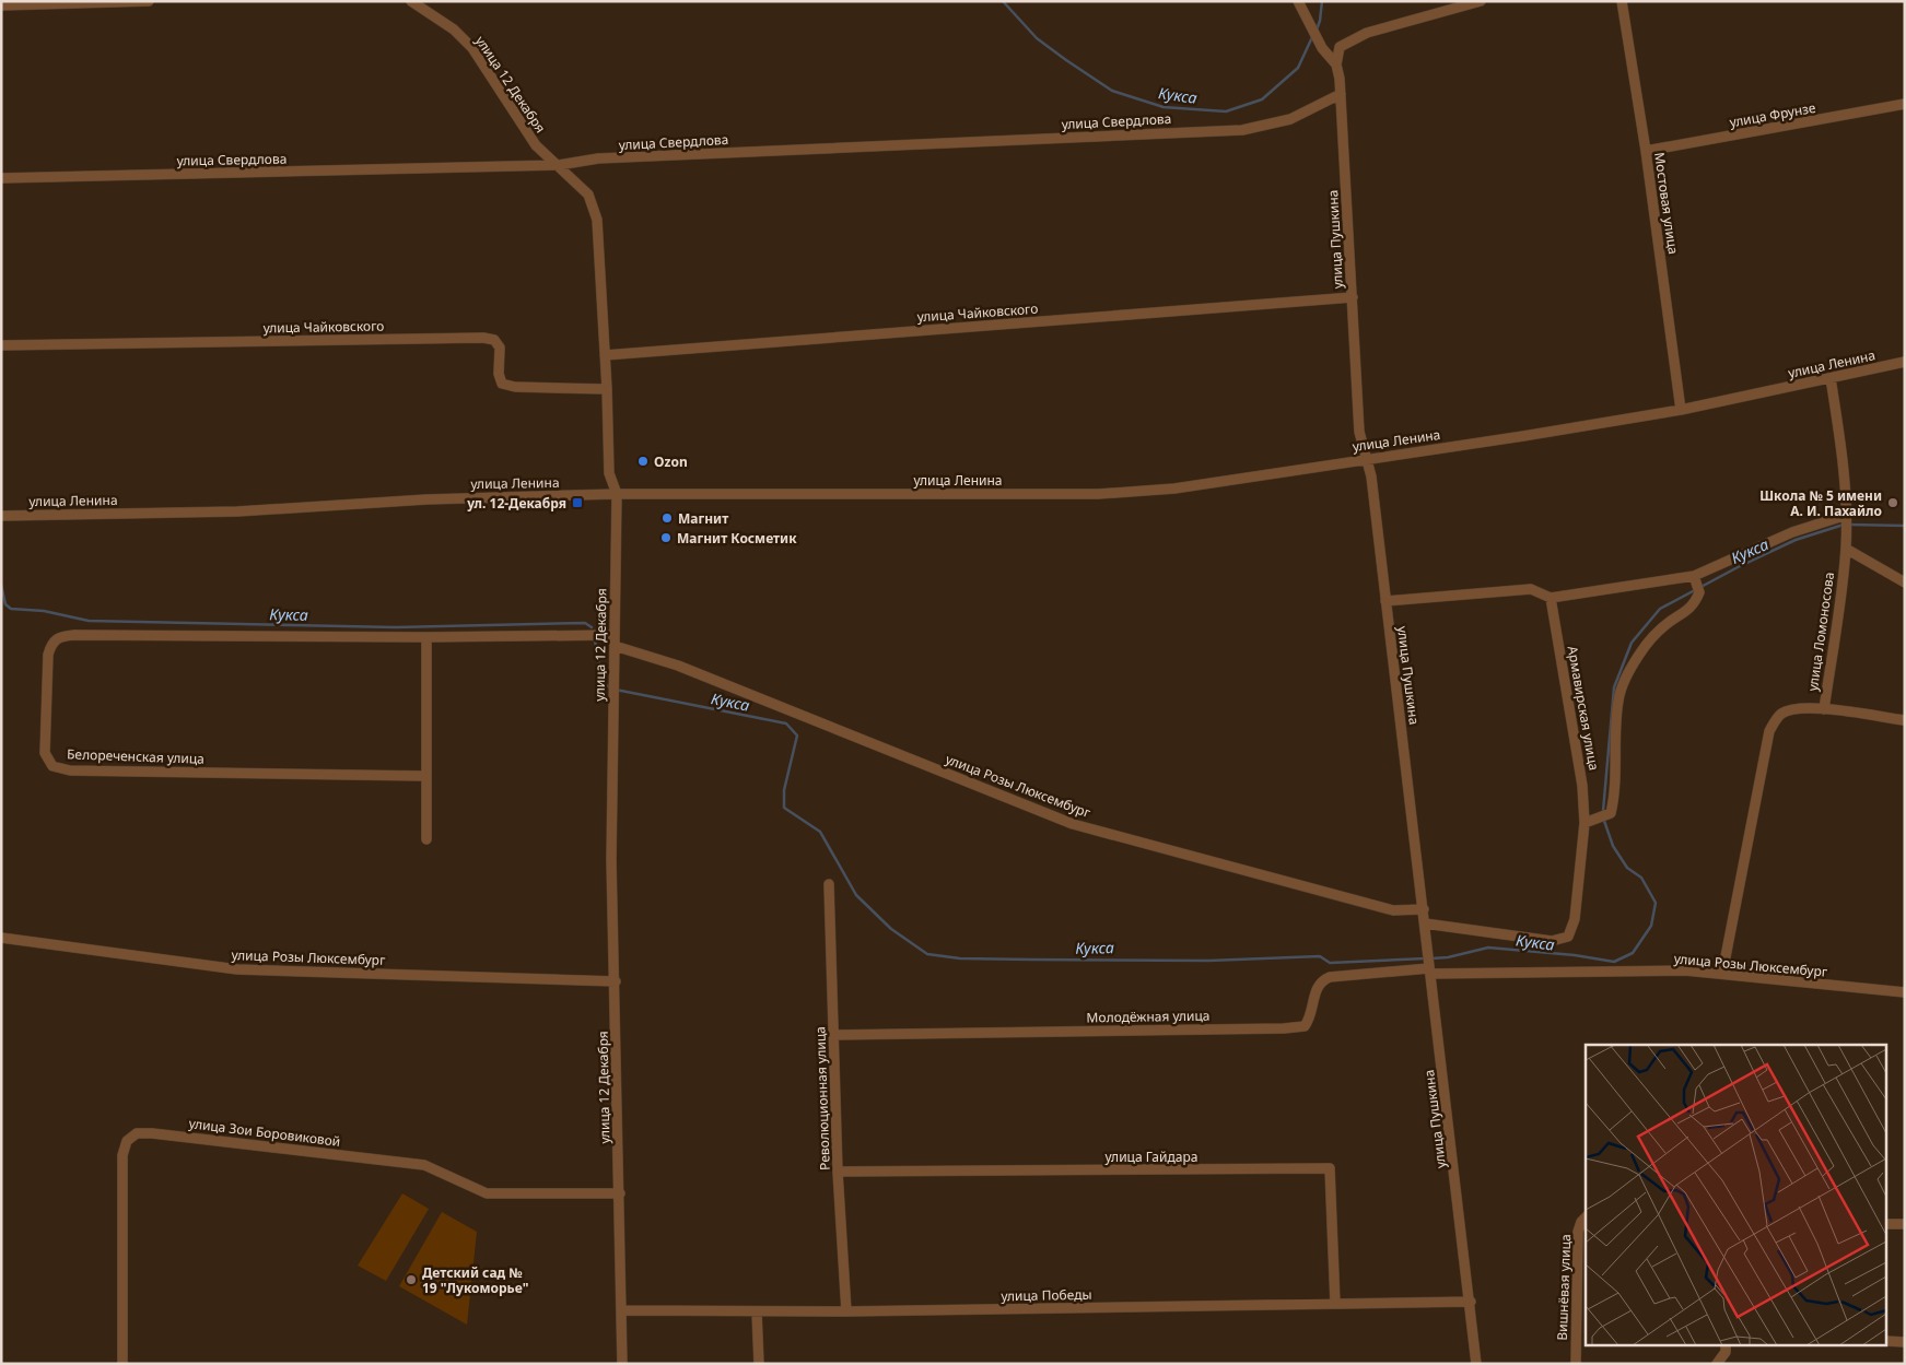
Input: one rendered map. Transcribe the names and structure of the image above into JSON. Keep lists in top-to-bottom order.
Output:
{
  "streets": {
    "street": [
      "улица 12 Декабря",
      "улица Фрунзе",
      "улица Свердлова",
      "Мостовая улица",
      "улица Пушкина",
      "улица Чайковского",
      "улица Ленина",
      "улица Ломоносова",
      "Армавирская улица",
      "Белореченская улица",
      "улица Розы Люксембург",
      "Молодёжная улица",
      "Революционная улица",
      "улица Зои Боровиковой",
      "улица Гайдара",
      "Вишнёвая улица",
      "улица Победы"
    ]
  },
  "crossings": [
    ["улица 12 Декабря", "улица Свердлова"],
    ["улица 12 Декабря", "улица Чайковского"],
    ["улица 12 Декабря", "улица Ленина"],
    ["улица 12 Декабря", "Белореченская улица"],
    ["улица 12 Декабря", "улица Розы Люксембург"],
    ["улица 12 Декабря", "улица Зои Боровиковой"],
    ["улица 12 Декабря", "улица Победы"],
    ["улица Фрунзе", "Мостовая улица"],
    ["улица Свердлова", "улица Пушкина"],
    ["Мостовая улица", "улица Ленина"],
    ["улица Пушкина", "улица Чайковского"],
    ["улица Пушкина", "улица Ленина"],
    ["улица Пушкина", "Армавирская улица"],
    ["улица Пушкина", "улица Розы Люксембург"],
    ["улица Пушкина", "Молодёжная улица"],
    ["улица Пушкина", "улица Победы"],
    ["улица Ленина", "улица Ломоносова"],
    ["улица Ломоносова", "Армавирская улица"],
    ["улица Ломоносова", "улица Розы Люксембург"],
    ["Белореченская улица", "улица Розы Люксембург"],
    ["улица Розы Люксембург", "Молодёжная улица"],
    ["Молодёжная улица", "Революционная улица"],
    ["Революционная улица", "улица Гайдара"],
    ["Революционная улица", "улица Победы"],
    ["улица Гайдара", "улица Победы"]
  ],
  "water": ["Кукса"],
  "places": {
    "other": [
      "Ozon",
      "Школа № 5 имени А. И. Пахайло",
      "Магнит",
      "Магнит Косметик",
      "Детский сад № 19 \"Лукоморье\""
    ],
    "transit": ["ул. 12-Декабря"]
  }
}
